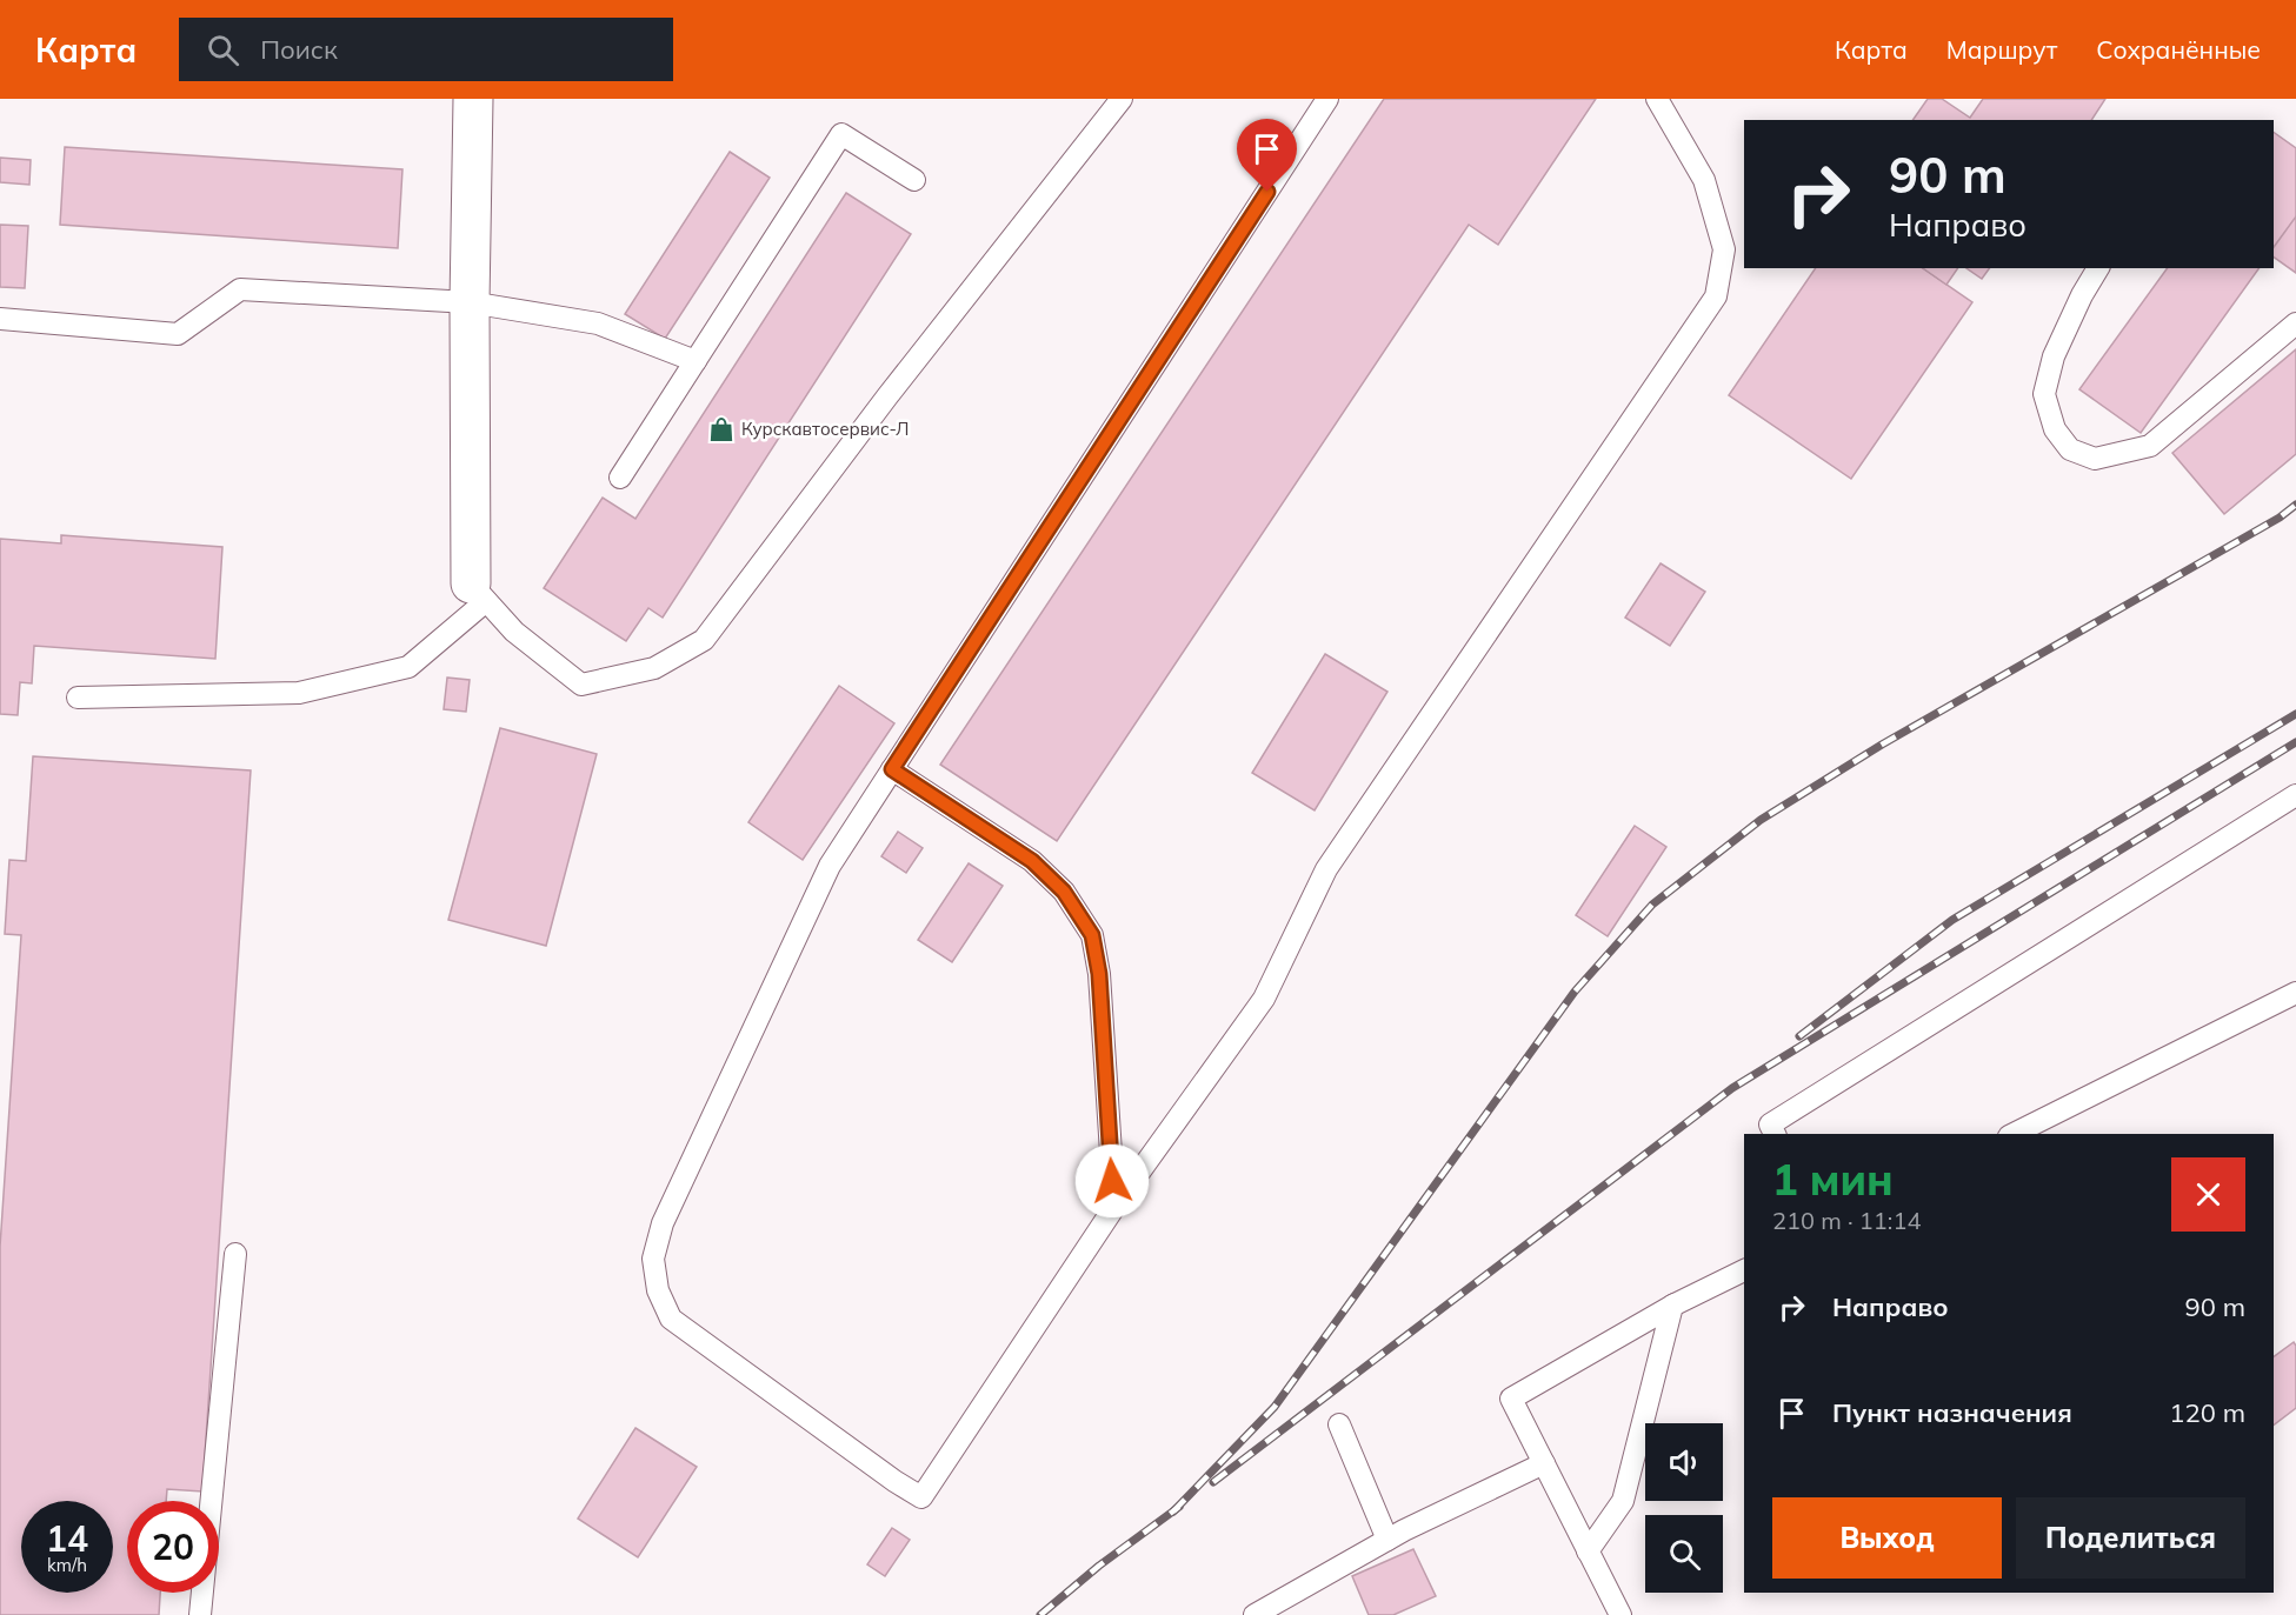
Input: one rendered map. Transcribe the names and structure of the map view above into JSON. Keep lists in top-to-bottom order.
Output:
{
  "places": {
    "shop": ["Курскавтосервис-Л"]
  },
  "page": {
    "header": "Карта",
    "search": "Поиск",
    "nav": ["Карта", "Маршрут", "Сохранённые"],
    "turn": ["90 m", "Направо"],
    "heading": ["1 мин", "210 m · 11:14"],
    "list": [
      {
        "name": "Направо",
        "value": "90 m"
      },
      {
        "name": "Пункт назначения",
        "value": "120 m"
      }
    ],
    "buttons": ["Выход", "Поделиться"],
    "speed": "14 km/h",
    "limit": "20"
  }
}
